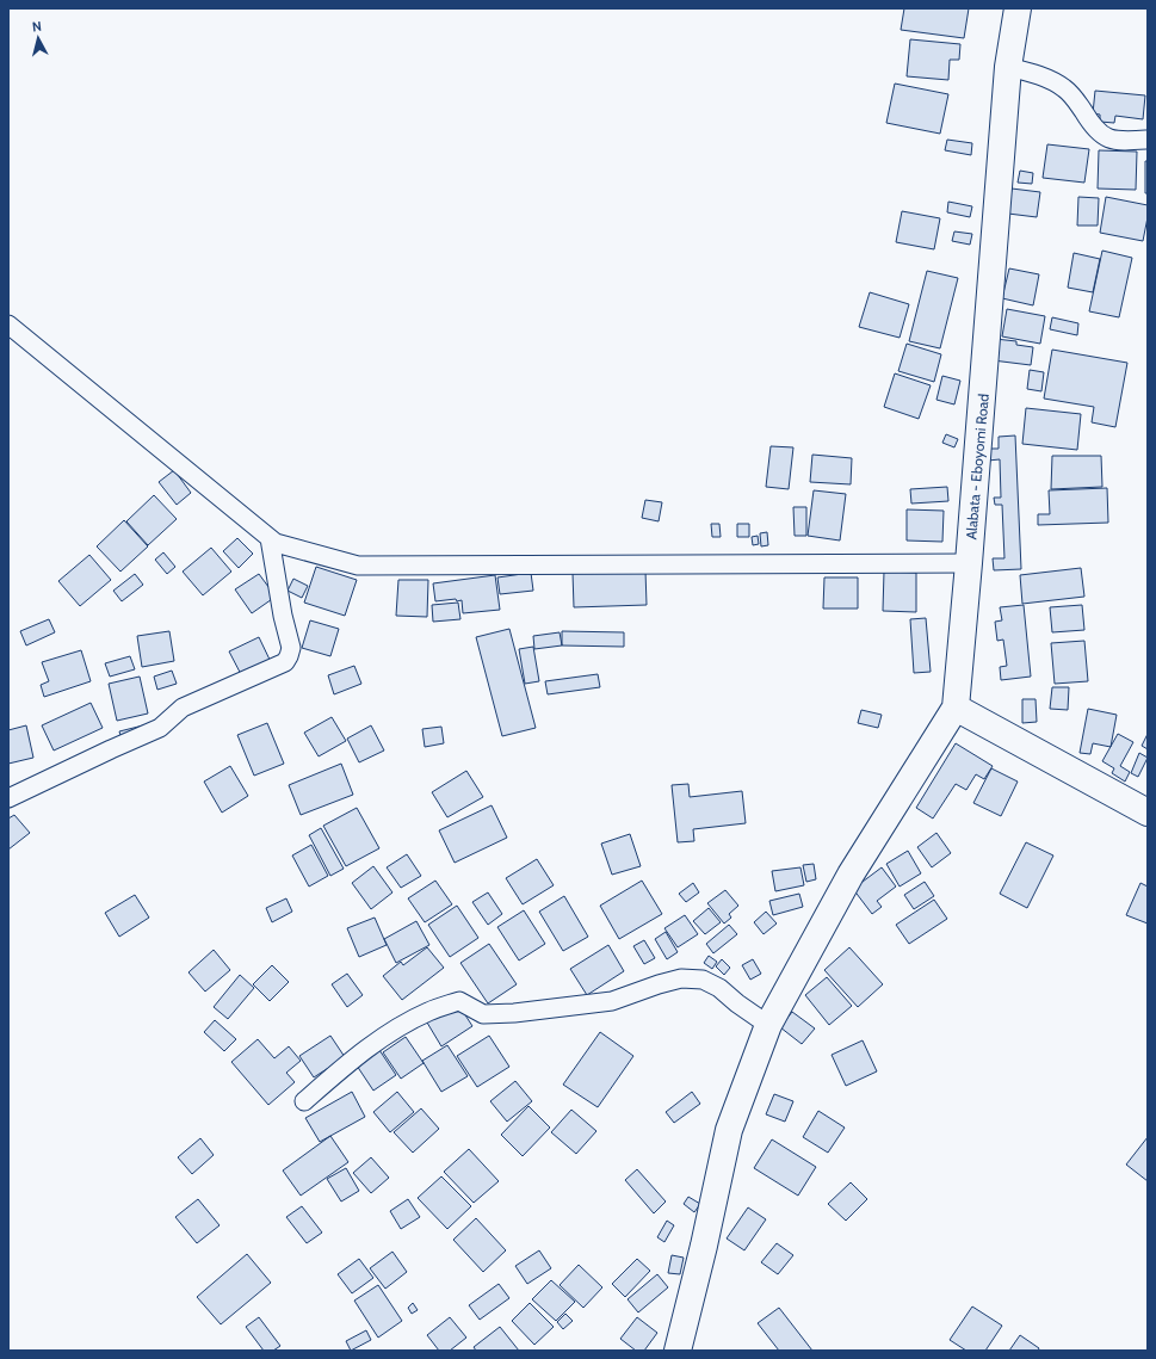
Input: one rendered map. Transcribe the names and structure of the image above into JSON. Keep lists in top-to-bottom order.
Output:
{
  "streets": {
    "main road": ["Alabata - Eboyomi Road"]
  },
  "north": "top"
}
